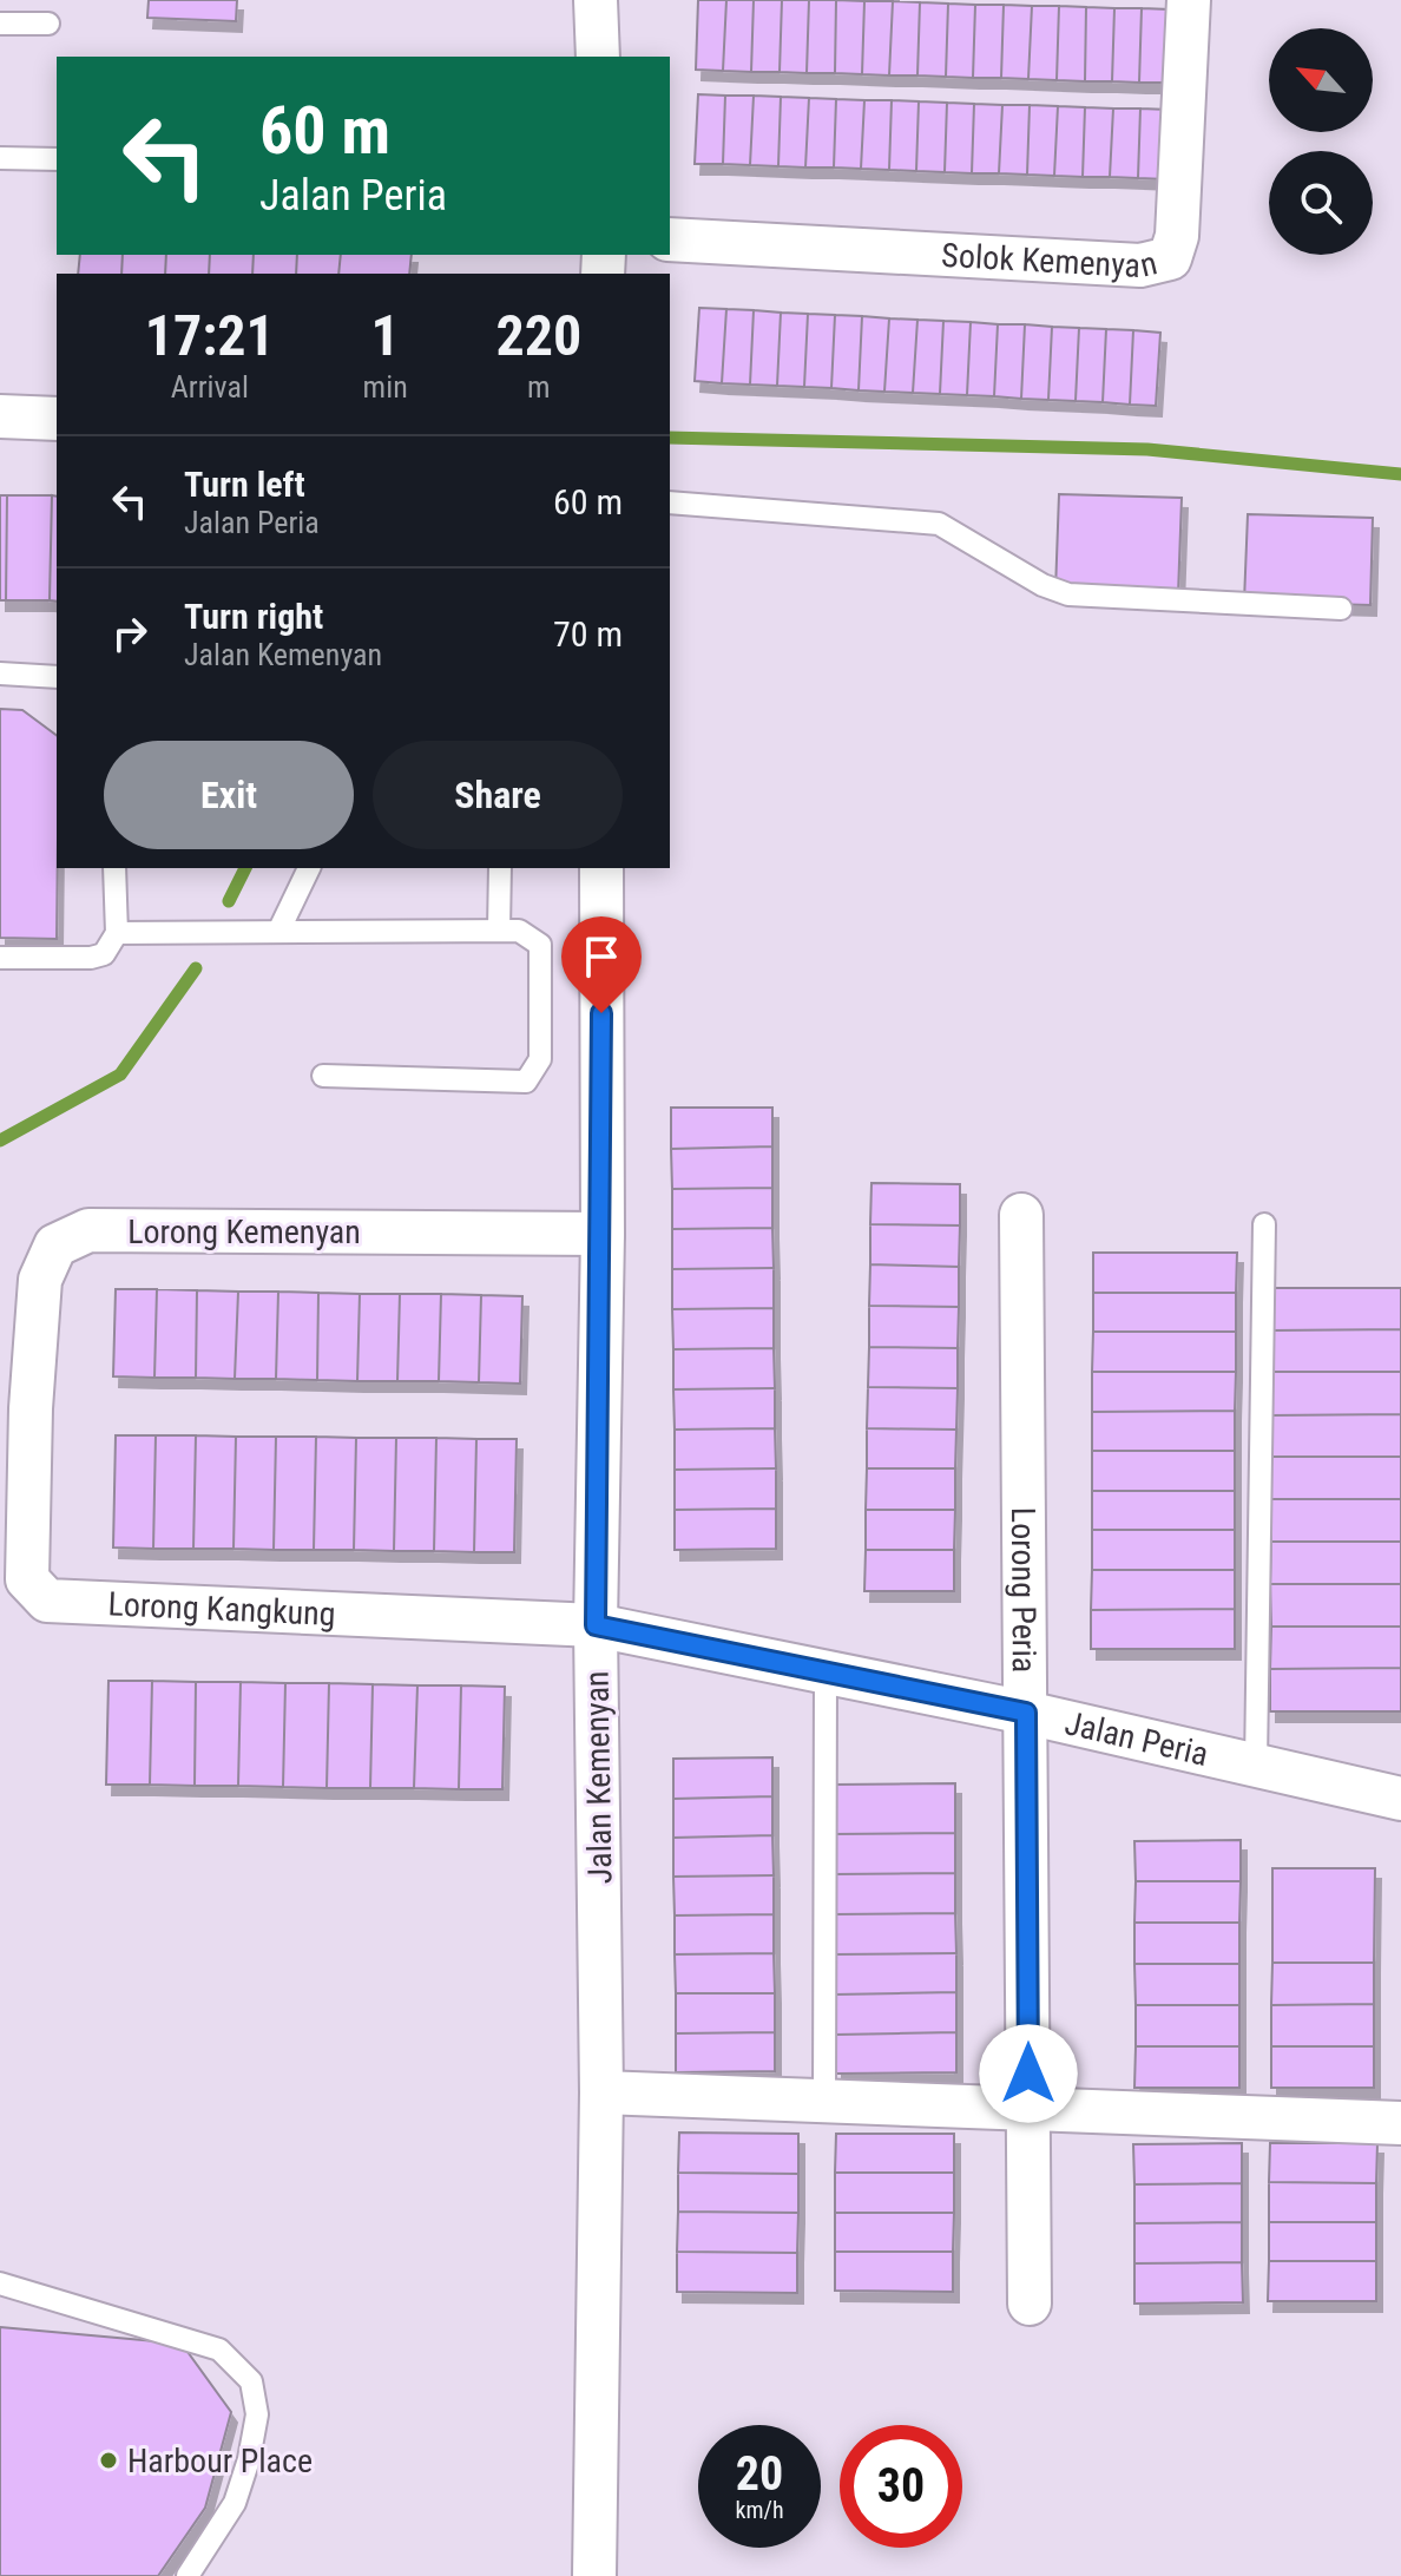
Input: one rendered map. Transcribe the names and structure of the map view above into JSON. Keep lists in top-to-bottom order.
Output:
{
  "streets": {
    "street": [
      "Solok Kemenyan",
      "Lorong Kemenyan",
      "Lorong Peria",
      "Lorong Kangkung",
      "Jalan Peria",
      "Jalan Kemenyan"
    ]
  },
  "crossings": [
    ["Lorong Kemenyan", "Lorong Kangkung"],
    ["Lorong Kemenyan", "Jalan Kemenyan"],
    ["Lorong Peria", "Jalan Peria"],
    ["Lorong Kangkung", "Jalan Peria"],
    ["Lorong Kangkung", "Jalan Kemenyan"],
    ["Jalan Peria", "Jalan Kemenyan"]
  ],
  "places": ["Harbour Place"],
  "north": "top left",
  "page": {
    "turn": ["60 m", "Jalan Peria"],
    "eta": [
      "17:21",
      "Arrival",
      "1",
      "min",
      "220",
      "m"
    ],
    "list": [
      {
        "name": "Turn left",
        "note": "Jalan Peria",
        "value": "60 m"
      },
      {
        "name": "Turn right",
        "note": "Jalan Kemenyan",
        "value": "70 m"
      }
    ],
    "buttons": ["Exit", "Share"],
    "speed": "20 km/h",
    "limit": "30"
  }
}
